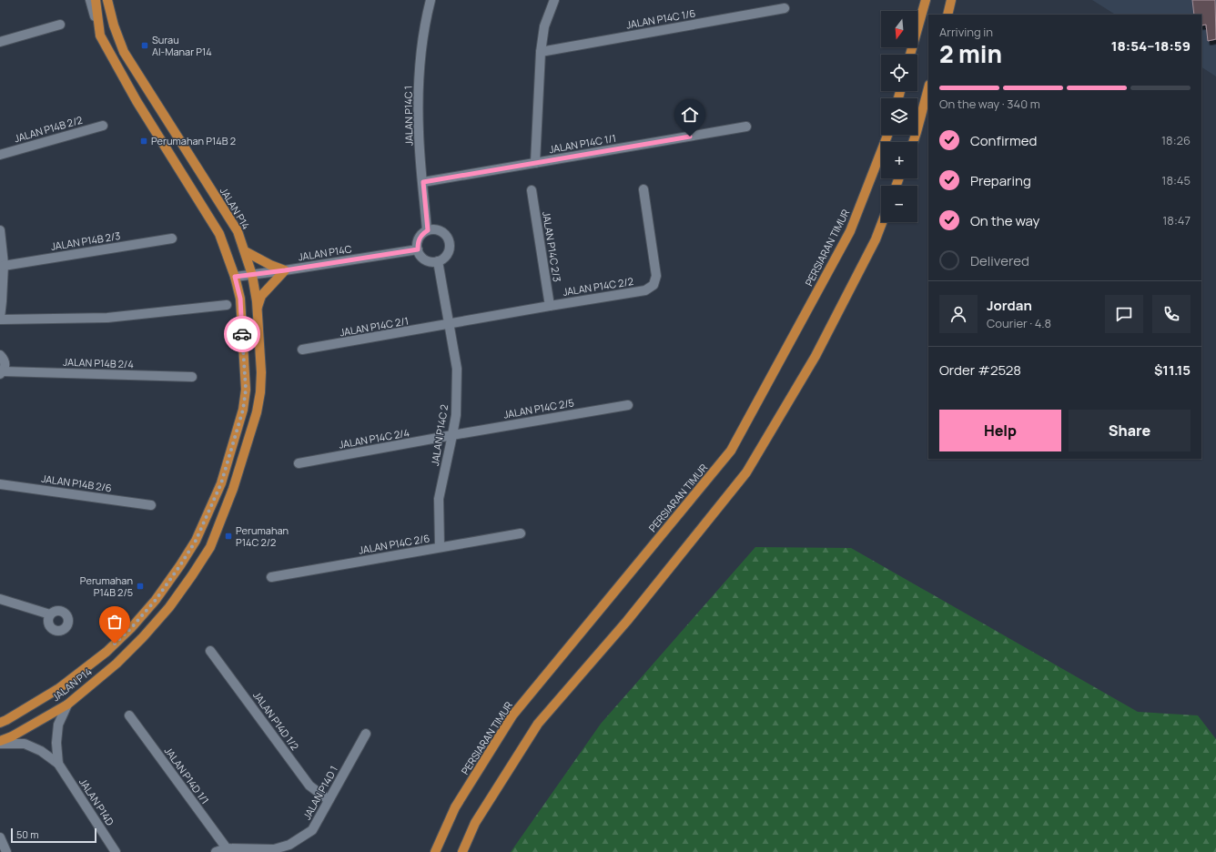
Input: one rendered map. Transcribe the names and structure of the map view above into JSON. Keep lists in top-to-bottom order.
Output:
{
  "streets": {
    "main road": ["JALAN P14", "PERSIARAN TIMUR"],
    "street": [
      "JALAN P14C 1/6",
      "JALAN P14C 1",
      "JALAN P14B 2/2",
      "JALAN P14C 1/1",
      "JALAN P14B 2/3",
      "JALAN P14C 2/3",
      "JALAN P14C",
      "JALAN P14C 2/2",
      "JALAN P14C 2/1",
      "JALAN P14B 2/4",
      "JALAN P14C 2/5",
      "JALAN P14C 2",
      "JALAN P14C 2/4",
      "JALAN P14B 2/6",
      "JALAN P14C 2/6",
      "JALAN P14D 1/2",
      "JALAN P14D 1/1",
      "JALAN P14D 1",
      "JALAN P14D"
    ]
  },
  "crossings": [
    ["JALAN P14C 1", "JALAN P14C 1/1"],
    ["JALAN P14C 1", "JALAN P14C"],
    ["JALAN P14C 1", "JALAN P14C 2"],
    ["JALAN P14", "JALAN P14C"],
    ["JALAN P14", "JALAN P14D"],
    ["JALAN P14C 2/3", "JALAN P14C 2/2"],
    ["JALAN P14C", "JALAN P14C 2"],
    ["JALAN P14C 2/2", "JALAN P14C 2/1"],
    ["JALAN P14C 2/2", "JALAN P14C 2"],
    ["JALAN P14C 2/1", "JALAN P14C 2"],
    ["JALAN P14C 2/5", "JALAN P14C 2"],
    ["JALAN P14C 2/5", "JALAN P14C 2/4"],
    ["JALAN P14C 2", "JALAN P14C 2/4"],
    ["JALAN P14C 2", "JALAN P14C 2/6"],
    ["JALAN P14D 1/2", "JALAN P14D 1"],
    ["JALAN P14D 1/1", "JALAN P14D 1"]
  ],
  "places": {
    "transit": [
      "Surau Al-Manar P14",
      "Perumahan P14B 2",
      "Perumahan P14C 2/2",
      "Perumahan P14B 2/5"
    ]
  },
  "scale_bar": "50 m",
  "north": "bottom",
  "page": {
    "map_buttons": ["+", "−"],
    "heading": ["2 min", "Arriving in", "18:54–18:59"],
    "panel": [
      "Jordan",
      "Courier · 4.8",
      "Order #2528",
      "$11.15"
    ],
    "bar": "On the way · 340 m",
    "list": [
      ["Confirmed", "18:26"],
      ["Preparing", "18:45"],
      ["On the way", "18:47"],
      "Delivered"
    ],
    "buttons": ["Help", "Share"],
    "scale": "50 m"
  }
}
